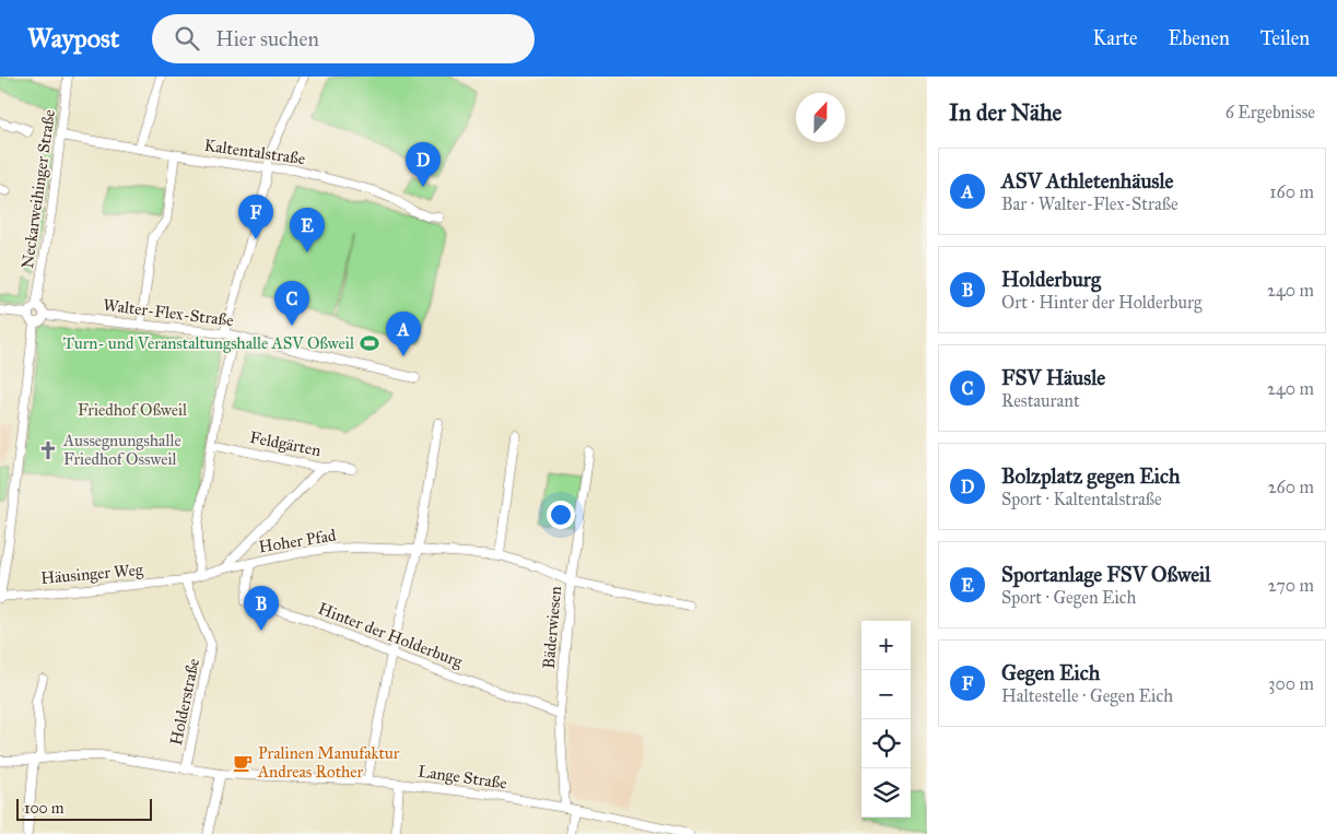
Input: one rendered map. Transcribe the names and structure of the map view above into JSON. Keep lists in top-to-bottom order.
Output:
{
  "streets": {
    "street": [
      "Kaltentalstraße",
      "Neckarweihinger Straße",
      "Walter-Flex-Straße",
      "Feldgärten",
      "Hoher Pfad",
      "Häusinger Weg",
      "Bäderwiesen",
      "Hinter der Holderburg",
      "Holderstraße",
      "Lange Straße"
    ]
  },
  "crossings": [
    ["Kaltentalstraße", "Neckarweihinger Straße"],
    ["Neckarweihinger Straße", "Walter-Flex-Straße"],
    ["Hoher Pfad", "Häusinger Weg"],
    ["Hoher Pfad", "Bäderwiesen"],
    ["Hoher Pfad", "Hinter der Holderburg"],
    ["Hoher Pfad", "Holderstraße"],
    ["Häusinger Weg", "Holderstraße"],
    ["Bäderwiesen", "Hinter der Holderburg"],
    ["Bäderwiesen", "Lange Straße"],
    ["Holderstraße", "Lange Straße"]
  ],
  "parks": ["Friedhof Oßweil"],
  "places": {
    "sports": ["Turn- und Veranstaltungshalle ASV Oßweil"],
    "church": ["Aussegnungshalle Friedhof Ossweil"],
    "cafe": ["Pralinen Manufaktur Andreas Rother"]
  },
  "scale_bar": "100 m",
  "north": "top",
  "page": {
    "header": "Waypost",
    "search": "Hier suchen",
    "nav": ["Karte", "Ebenen", "Teilen"],
    "heading": ["In der Nähe", "6 Ergebnisse"],
    "pins": [
      "D",
      "F",
      "E",
      "C",
      "A",
      "B"
    ],
    "list": [
      {
        "mark": "A",
        "name": "ASV Athletenhäusle",
        "note": "Bar · Walter-Flex-Straße",
        "value": "160 m"
      },
      {
        "mark": "B",
        "name": "Holderburg",
        "note": "Ort · Hinter der Holderburg",
        "value": "240 m"
      },
      {
        "mark": "C",
        "name": "FSV Häusle",
        "note": "Restaurant",
        "value": "240 m"
      },
      {
        "mark": "D",
        "name": "Bolzplatz gegen Eich",
        "note": "Sport · Kaltentalstraße",
        "value": "260 m"
      },
      {
        "mark": "E",
        "name": "Sportanlage FSV Oßweil",
        "note": "Sport · Gegen Eich",
        "value": "270 m"
      },
      {
        "mark": "F",
        "name": "Gegen Eich",
        "note": "Haltestelle · Gegen Eich",
        "value": "300 m"
      }
    ],
    "map_buttons": ["+", "−"],
    "scale": "100 m"
  }
}
